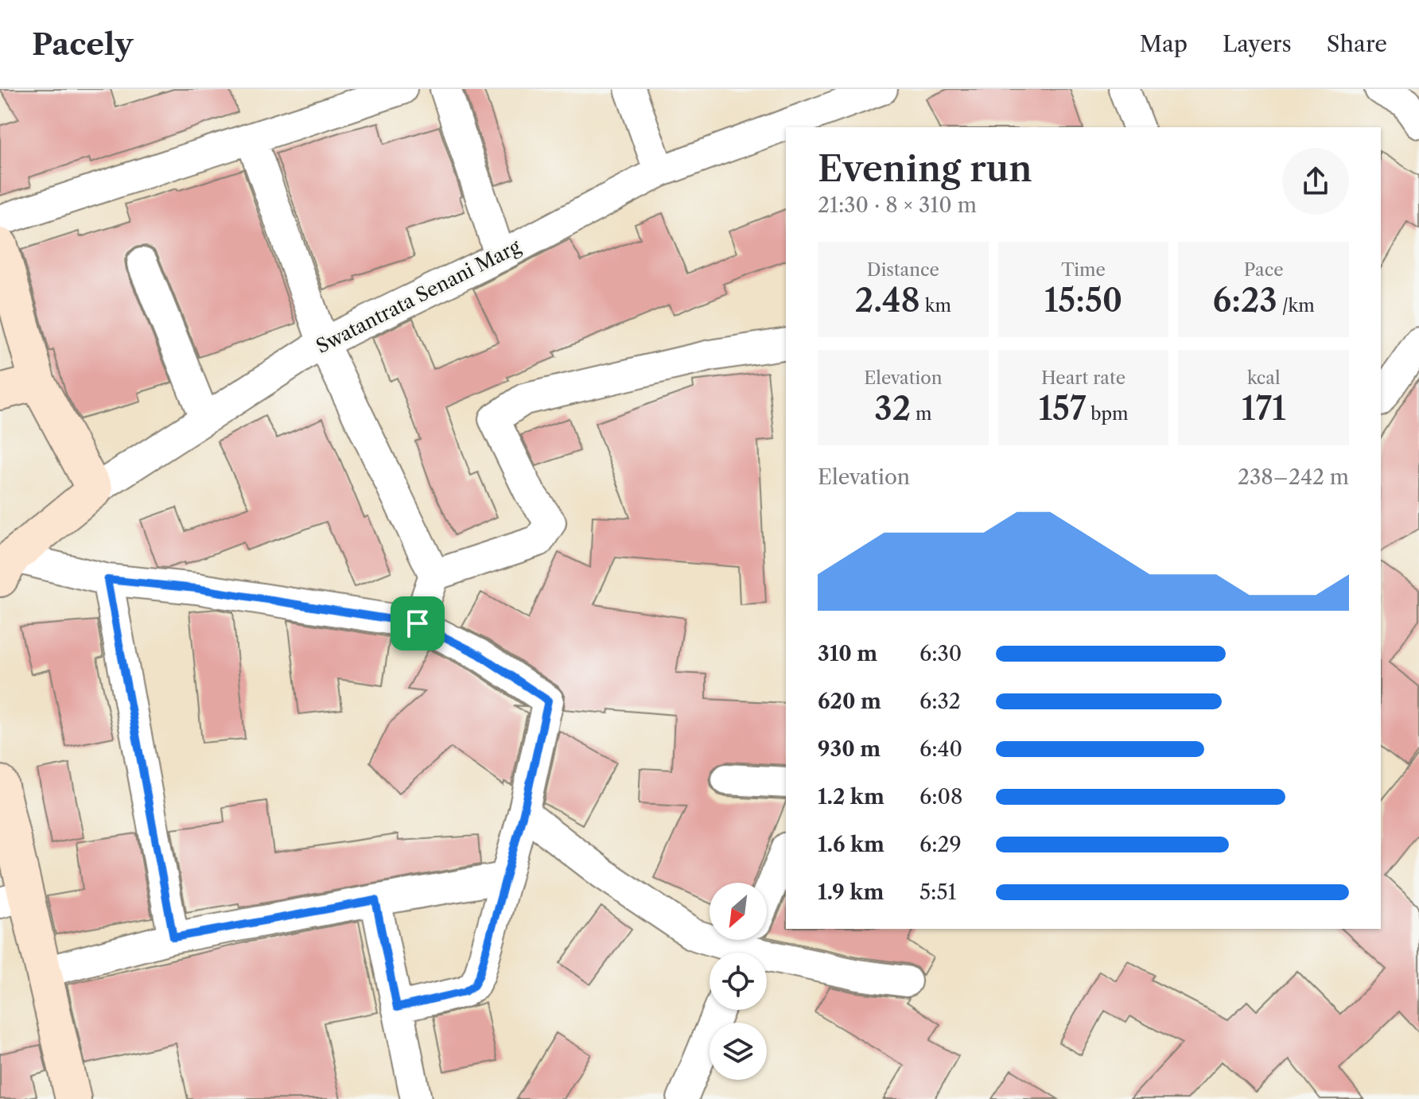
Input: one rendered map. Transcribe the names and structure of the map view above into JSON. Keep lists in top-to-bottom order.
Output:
{
  "streets": {
    "street": ["Swatantrata Senani Marg"]
  },
  "north": "bottom left",
  "page": {
    "header": "Pacely",
    "nav": ["Map", "Layers", "Share"],
    "heading": ["Evening run", "21:30 · 8 × 310 m"],
    "stats": [
      ["Distance", "2.48 km"],
      ["Time", "15:50"],
      ["Pace", "6:23 /km"],
      ["Elevation", "32 m"],
      ["Heart rate", "157 bpm"],
      ["kcal", "171"]
    ],
    "chart": ["Elevation", "238–242 m"],
    "list": [
      {
        "name": "310 m",
        "note": "6:30"
      },
      {
        "name": "620 m",
        "note": "6:32"
      },
      {
        "name": "930 m",
        "note": "6:40"
      },
      {
        "name": "1.2 km",
        "note": "6:08"
      },
      {
        "name": "1.6 km",
        "note": "6:29"
      },
      {
        "name": "1.9 km",
        "note": "5:51"
      }
    ]
  }
}
